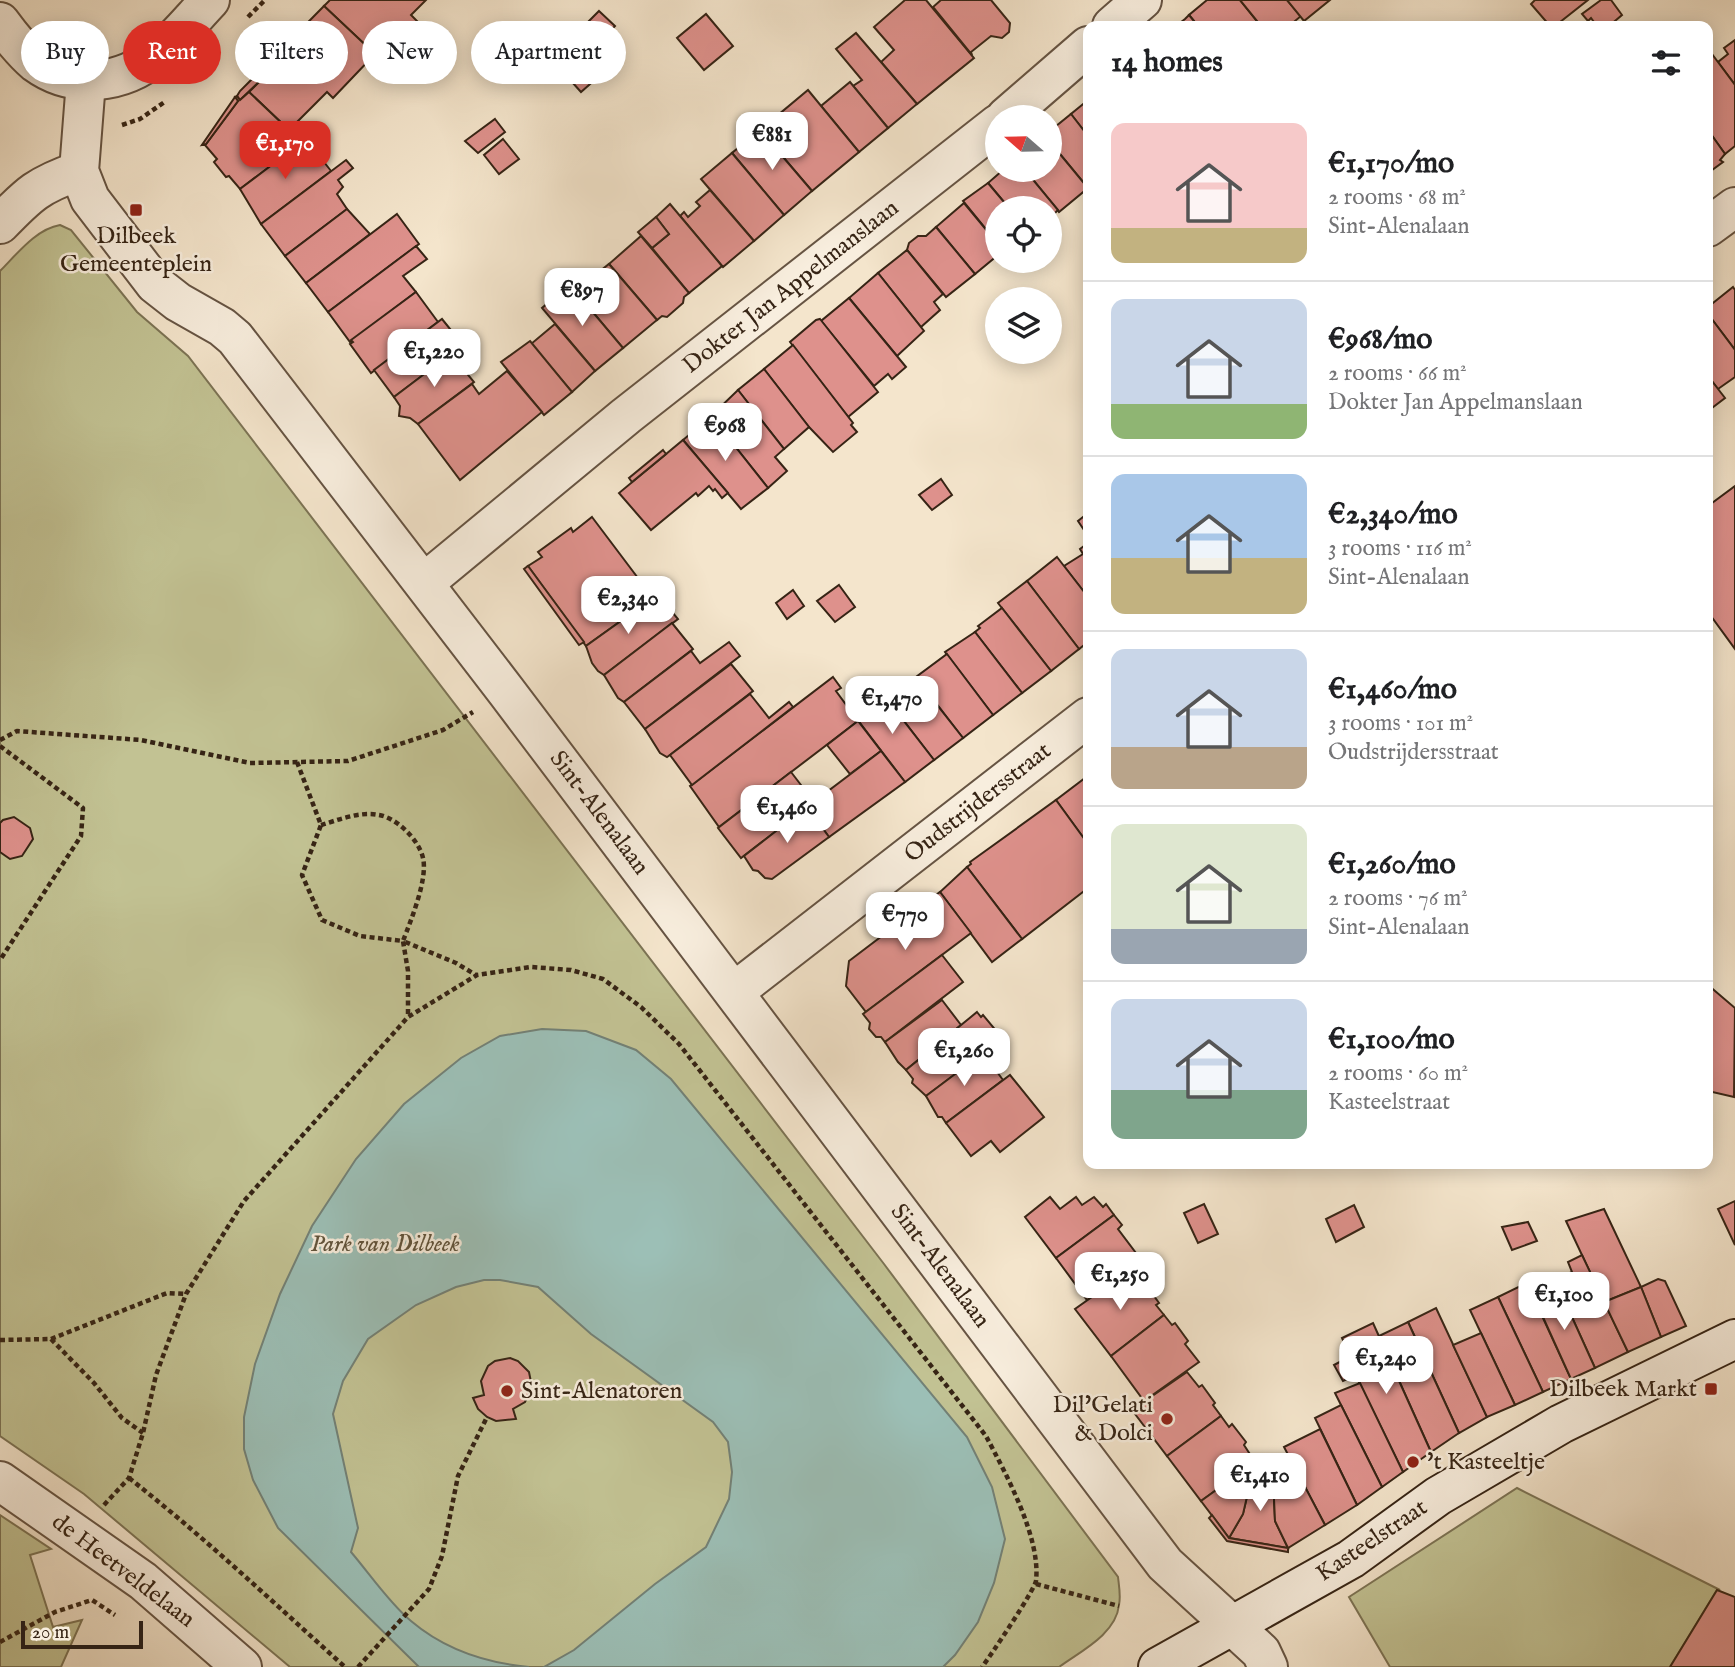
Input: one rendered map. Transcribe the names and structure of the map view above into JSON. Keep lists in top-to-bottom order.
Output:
{
  "streets": {
    "street": [
      "Dokter Jan Appelmanslaan",
      "Oudstrijdersstraat",
      "Sint-Alenalaan",
      "Kasteelstraat",
      "de Heetveldelaan"
    ]
  },
  "crossings": [
    ["Dokter Jan Appelmanslaan", "Sint-Alenalaan"],
    ["Oudstrijdersstraat", "Sint-Alenalaan"],
    ["Sint-Alenalaan", "Kasteelstraat"]
  ],
  "parks": ["Park van Dilbeek"],
  "places": {
    "transit": ["Dilbeek Gemeenteplein", "Dilbeek Markt"],
    "other": ["Sint-Alenatoren", "Dil'Gelati & Dolci", "'t Kasteeltje"]
  },
  "scale_bar": "20 m",
  "north": "left",
  "page": {
    "chip": [
      "Buy",
      "Rent",
      "Filters",
      "New",
      "Apartment"
    ],
    "heading": "14 homes",
    "list": [
      {
        "name": "€1,170/mo",
        "note": "2 rooms · 68 m² · Sint-Alenalaan"
      },
      {
        "name": "€968/mo",
        "note": "2 rooms · 66 m² · Dokter Jan Appelmanslaan"
      },
      {
        "name": "€2,340/mo",
        "note": "3 rooms · 116 m² · Sint-Alenalaan"
      },
      {
        "name": "€1,460/mo",
        "note": "3 rooms · 101 m² · Oudstrijdersstraat"
      },
      {
        "name": "€1,260/mo",
        "note": "2 rooms · 76 m² · Sint-Alenalaan"
      },
      {
        "name": "€1,100/mo",
        "note": "2 rooms · 60 m² · Kasteelstraat"
      }
    ],
    "price": [
      "€881",
      "€1,170",
      "€897",
      "€1,220",
      "€968",
      "€2,340",
      "€1,470",
      "€1,460",
      "€770",
      "€1,260",
      "€1,250",
      "€1,100",
      "€1,240",
      "€1,410"
    ],
    "scale": "20 m"
  }
}
